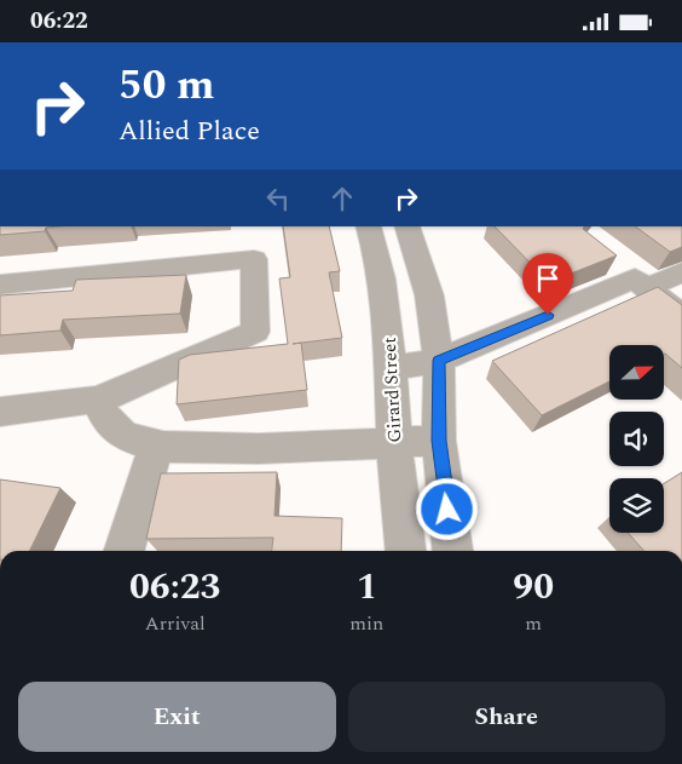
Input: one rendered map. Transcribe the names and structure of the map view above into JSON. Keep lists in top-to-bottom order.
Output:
{
  "streets": {
    "street": ["Girard Street"]
  },
  "north": "right",
  "page": {
    "status": "06:22",
    "turn": ["50 m", "Allied Place"],
    "eta": [
      "06:23",
      "Arrival",
      "1",
      "min",
      "90",
      "m"
    ],
    "buttons": ["Exit", "Share"]
  }
}
